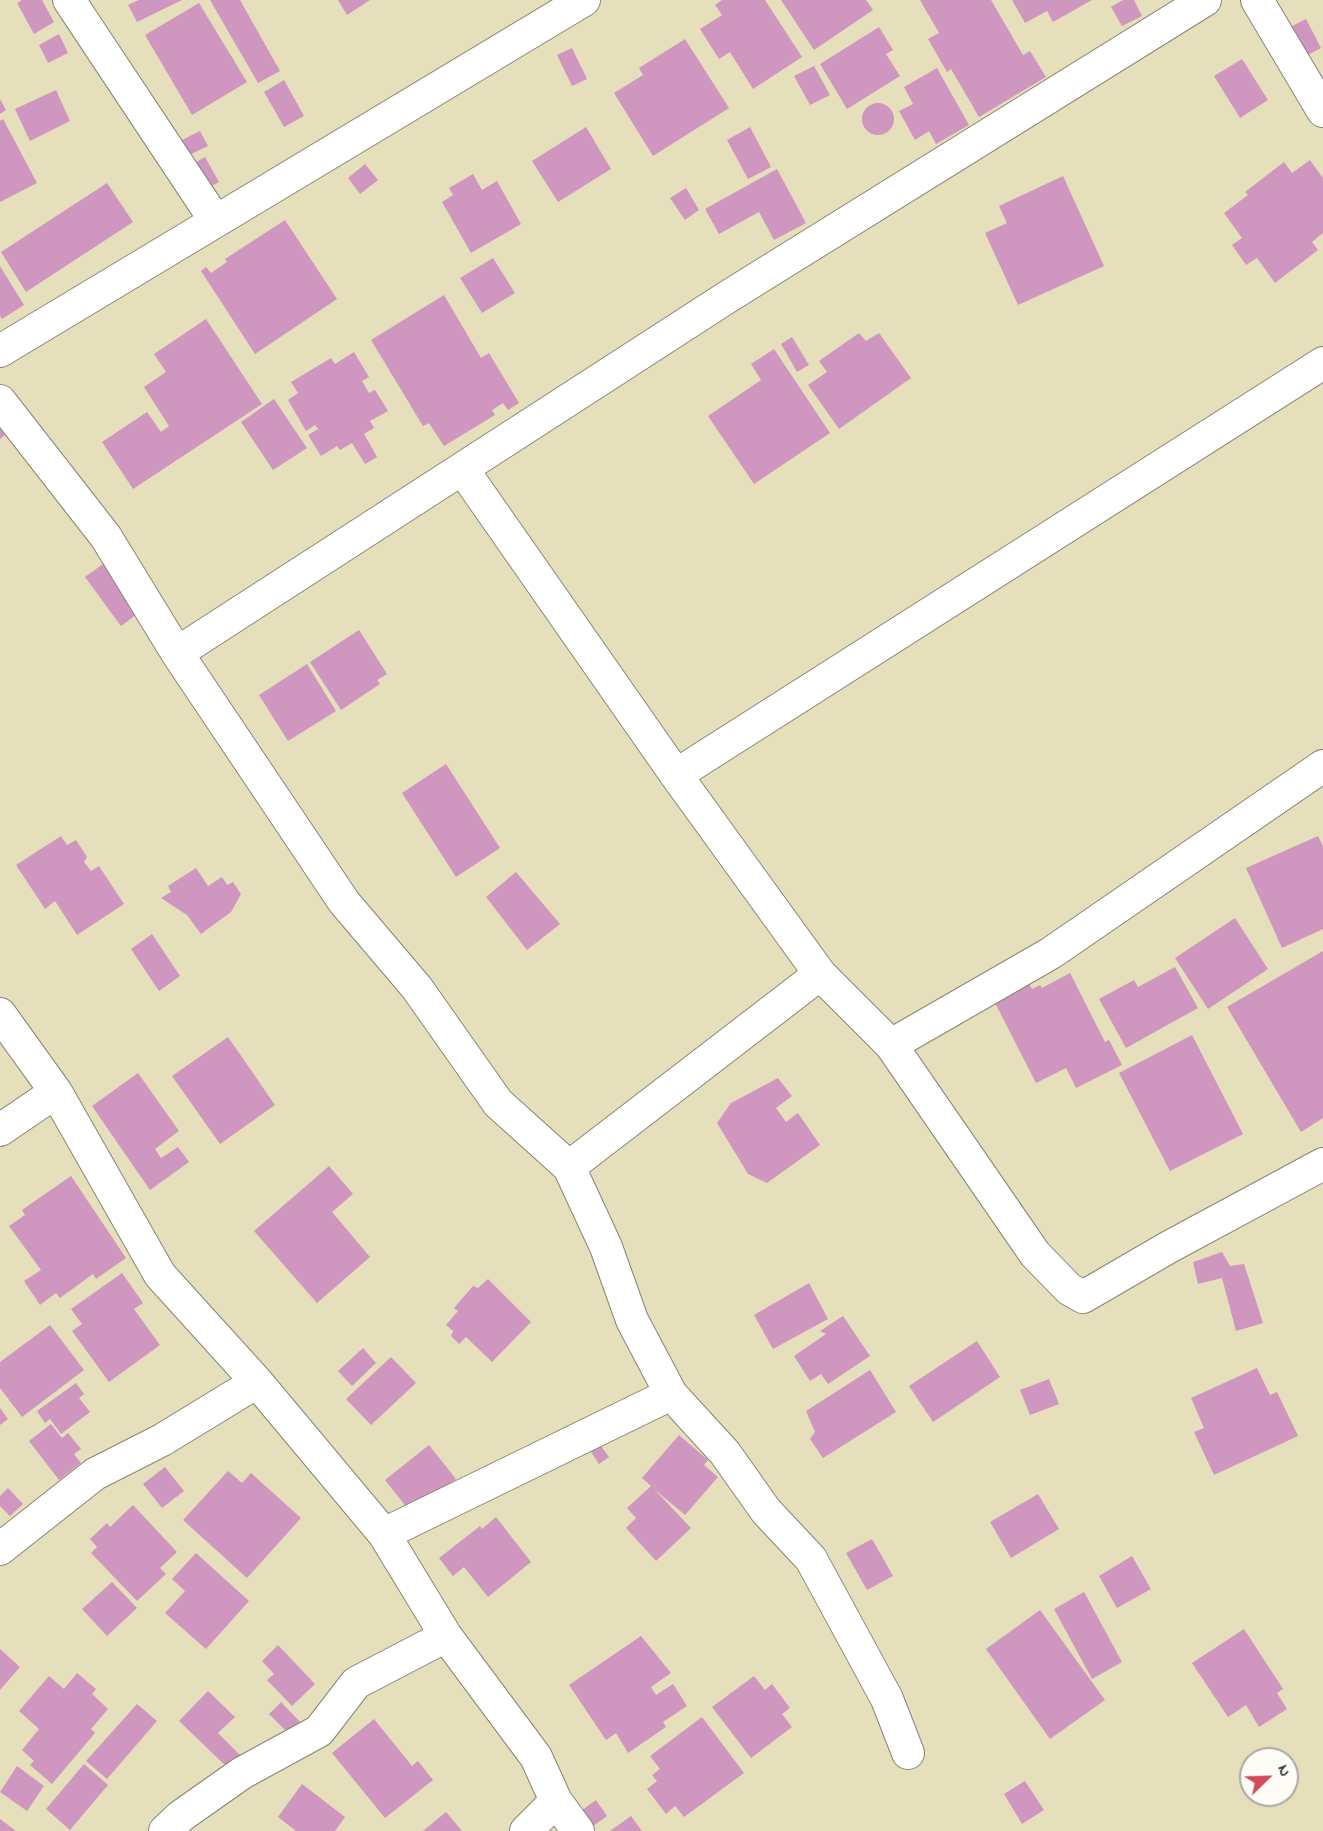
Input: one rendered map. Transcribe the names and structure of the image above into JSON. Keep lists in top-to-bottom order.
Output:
{
  "north": "top right"
}
